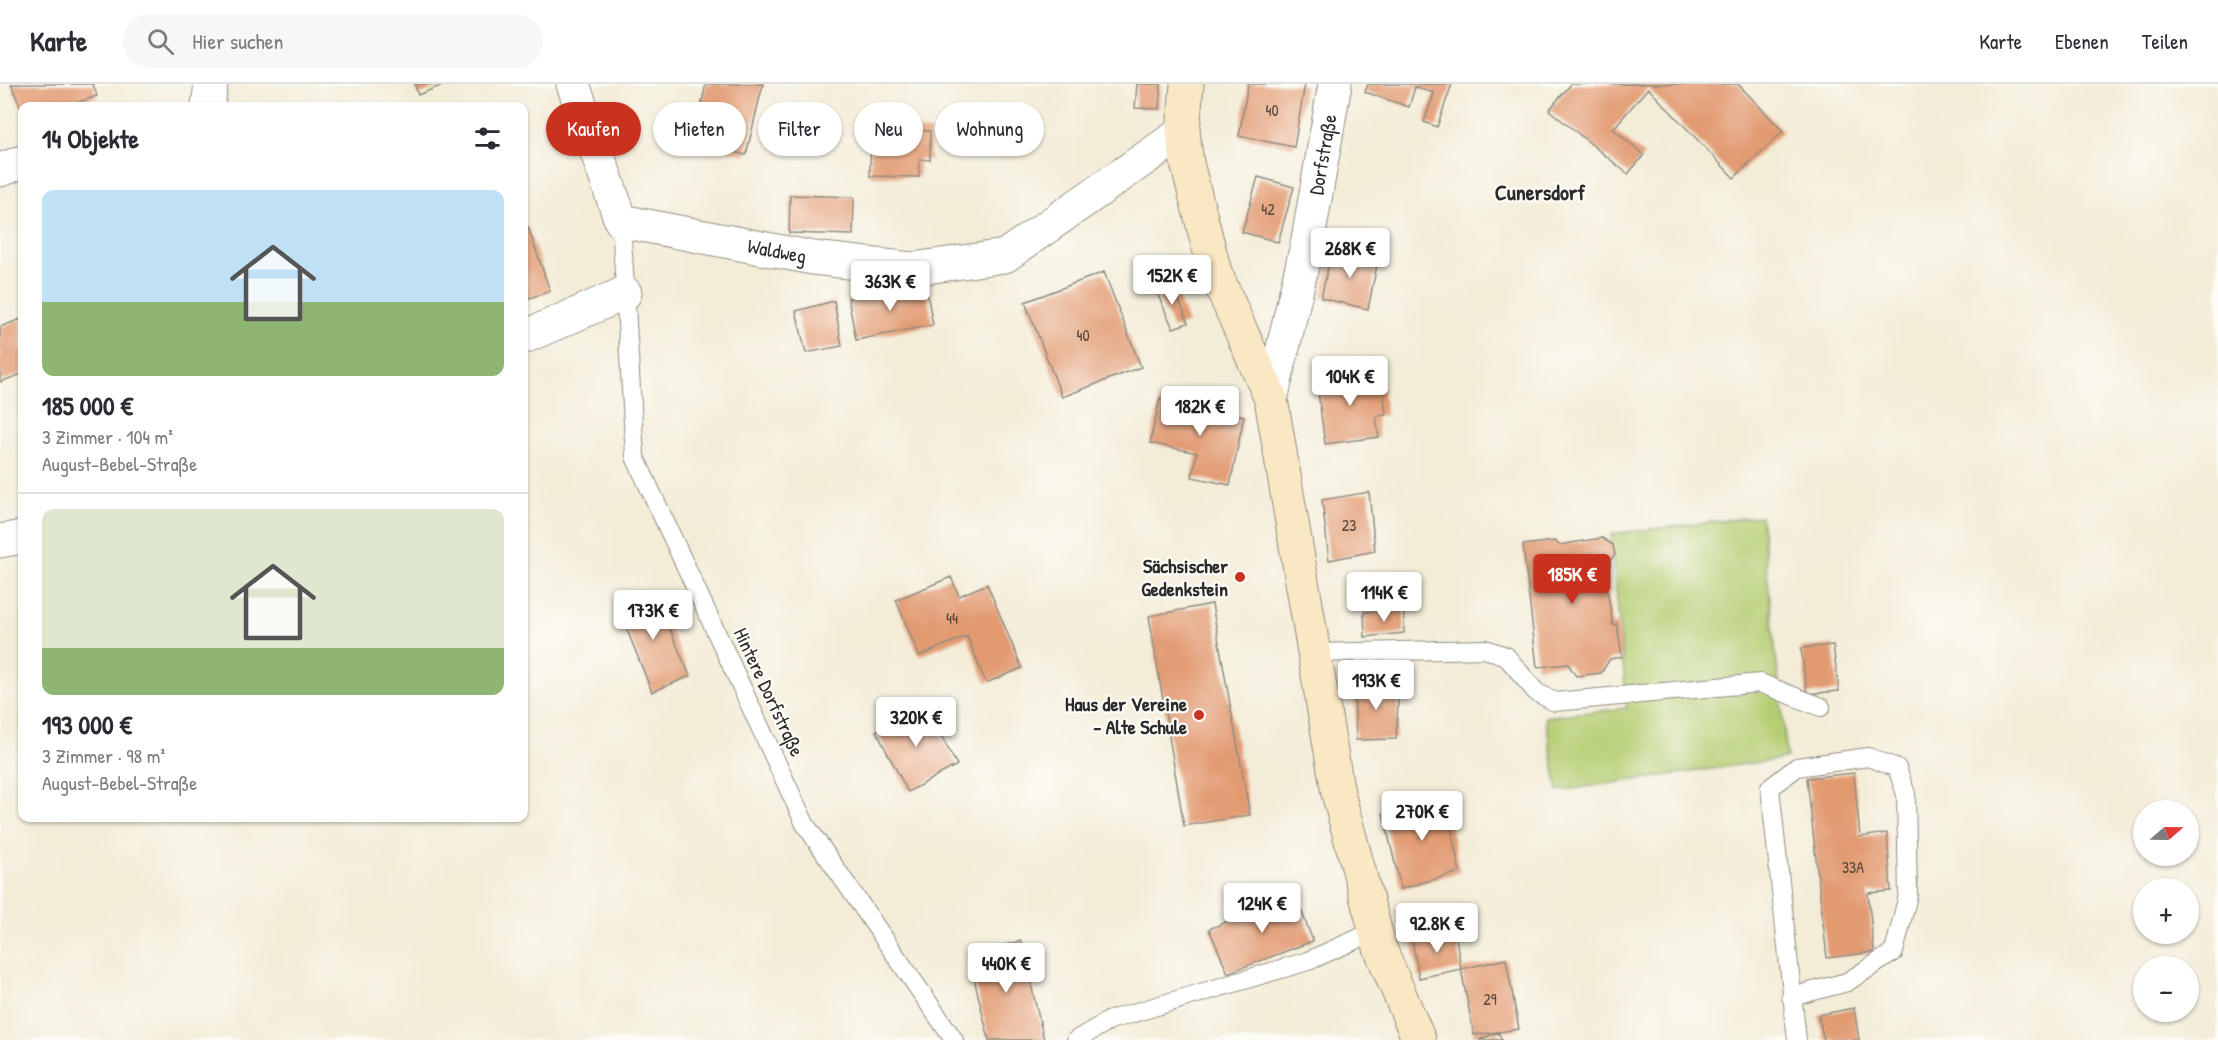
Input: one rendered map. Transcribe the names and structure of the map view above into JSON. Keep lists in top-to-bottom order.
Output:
{
  "streets": {
    "street": ["Dorfstraße", "Waldweg"],
    "lane": ["Hintere Dorfstraße"]
  },
  "crossings": [
    ["Waldweg", "Hintere Dorfstraße"]
  ],
  "districts": ["Cunersdorf"],
  "places": ["Sächsischer Gedenkstein", "Haus der Vereine - Alte Schule"],
  "house_numbers": [
    "40",
    "42",
    "40",
    "23",
    "44",
    "33A",
    "29"
  ],
  "north": "right",
  "page": {
    "header": "Karte",
    "search": "Hier suchen",
    "nav": ["Karte", "Ebenen", "Teilen"],
    "chip": [
      "Kaufen",
      "Mieten",
      "Filter",
      "Neu",
      "Wohnung"
    ],
    "heading": "14 Objekte",
    "list": [
      {
        "name": "185 000 €",
        "note": "3 Zimmer · 104 m² · August-Bebel-Straße"
      },
      {
        "name": "193 000 €",
        "note": "3 Zimmer · 98 m² · August-Bebel-Straße"
      }
    ],
    "price": [
      "268K €",
      "152K €",
      "363K €",
      "104K €",
      "182K €",
      "185K €",
      "114K €",
      "173K €",
      "193K €",
      "320K €",
      "270K €",
      "124K €",
      "92.8K €",
      "440K €"
    ],
    "map_buttons": ["+", "−"]
  }
}
